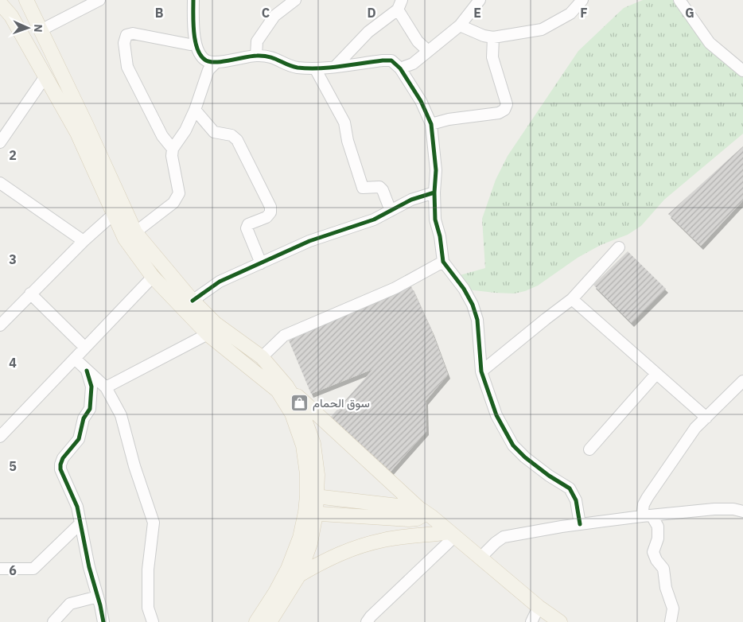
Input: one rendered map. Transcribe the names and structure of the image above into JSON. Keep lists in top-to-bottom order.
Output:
{
  "places": {
    "shop": ["سوق الحمام"]
  },
  "north": "right",
  "grid": {
    "columns": [
      "B",
      "C",
      "D",
      "E",
      "F",
      "G"
    ],
    "rows": [
      "2",
      "3",
      "4",
      "5",
      "6"
    ]
  }
}
